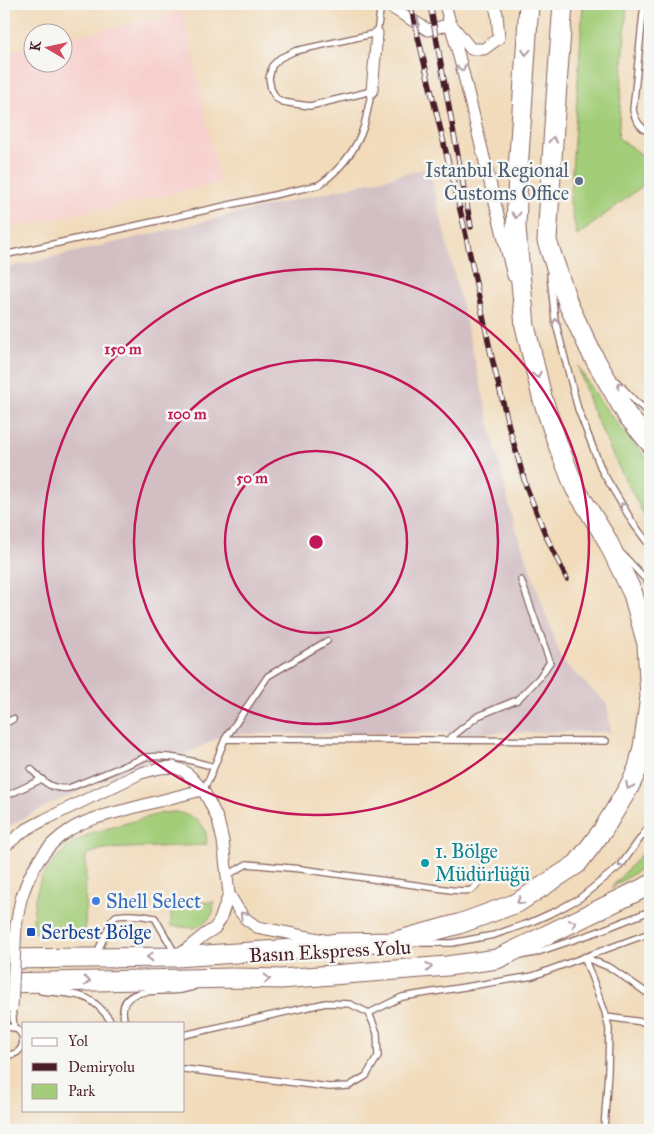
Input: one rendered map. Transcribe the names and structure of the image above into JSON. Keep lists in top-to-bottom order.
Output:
{
  "streets": {
    "main road": ["Basın Ekspress Yolu"]
  },
  "places": {
    "other": ["Istanbul Regional Customs Office", "1. Bölge Müdürlüğü", "Shell Select"],
    "transit": ["Serbest Bölge"]
  },
  "legend": ["Yol", "Demiryolu", "Park"],
  "north": "left",
  "rings": ["150 m", "100 m", "50 m"]
}
